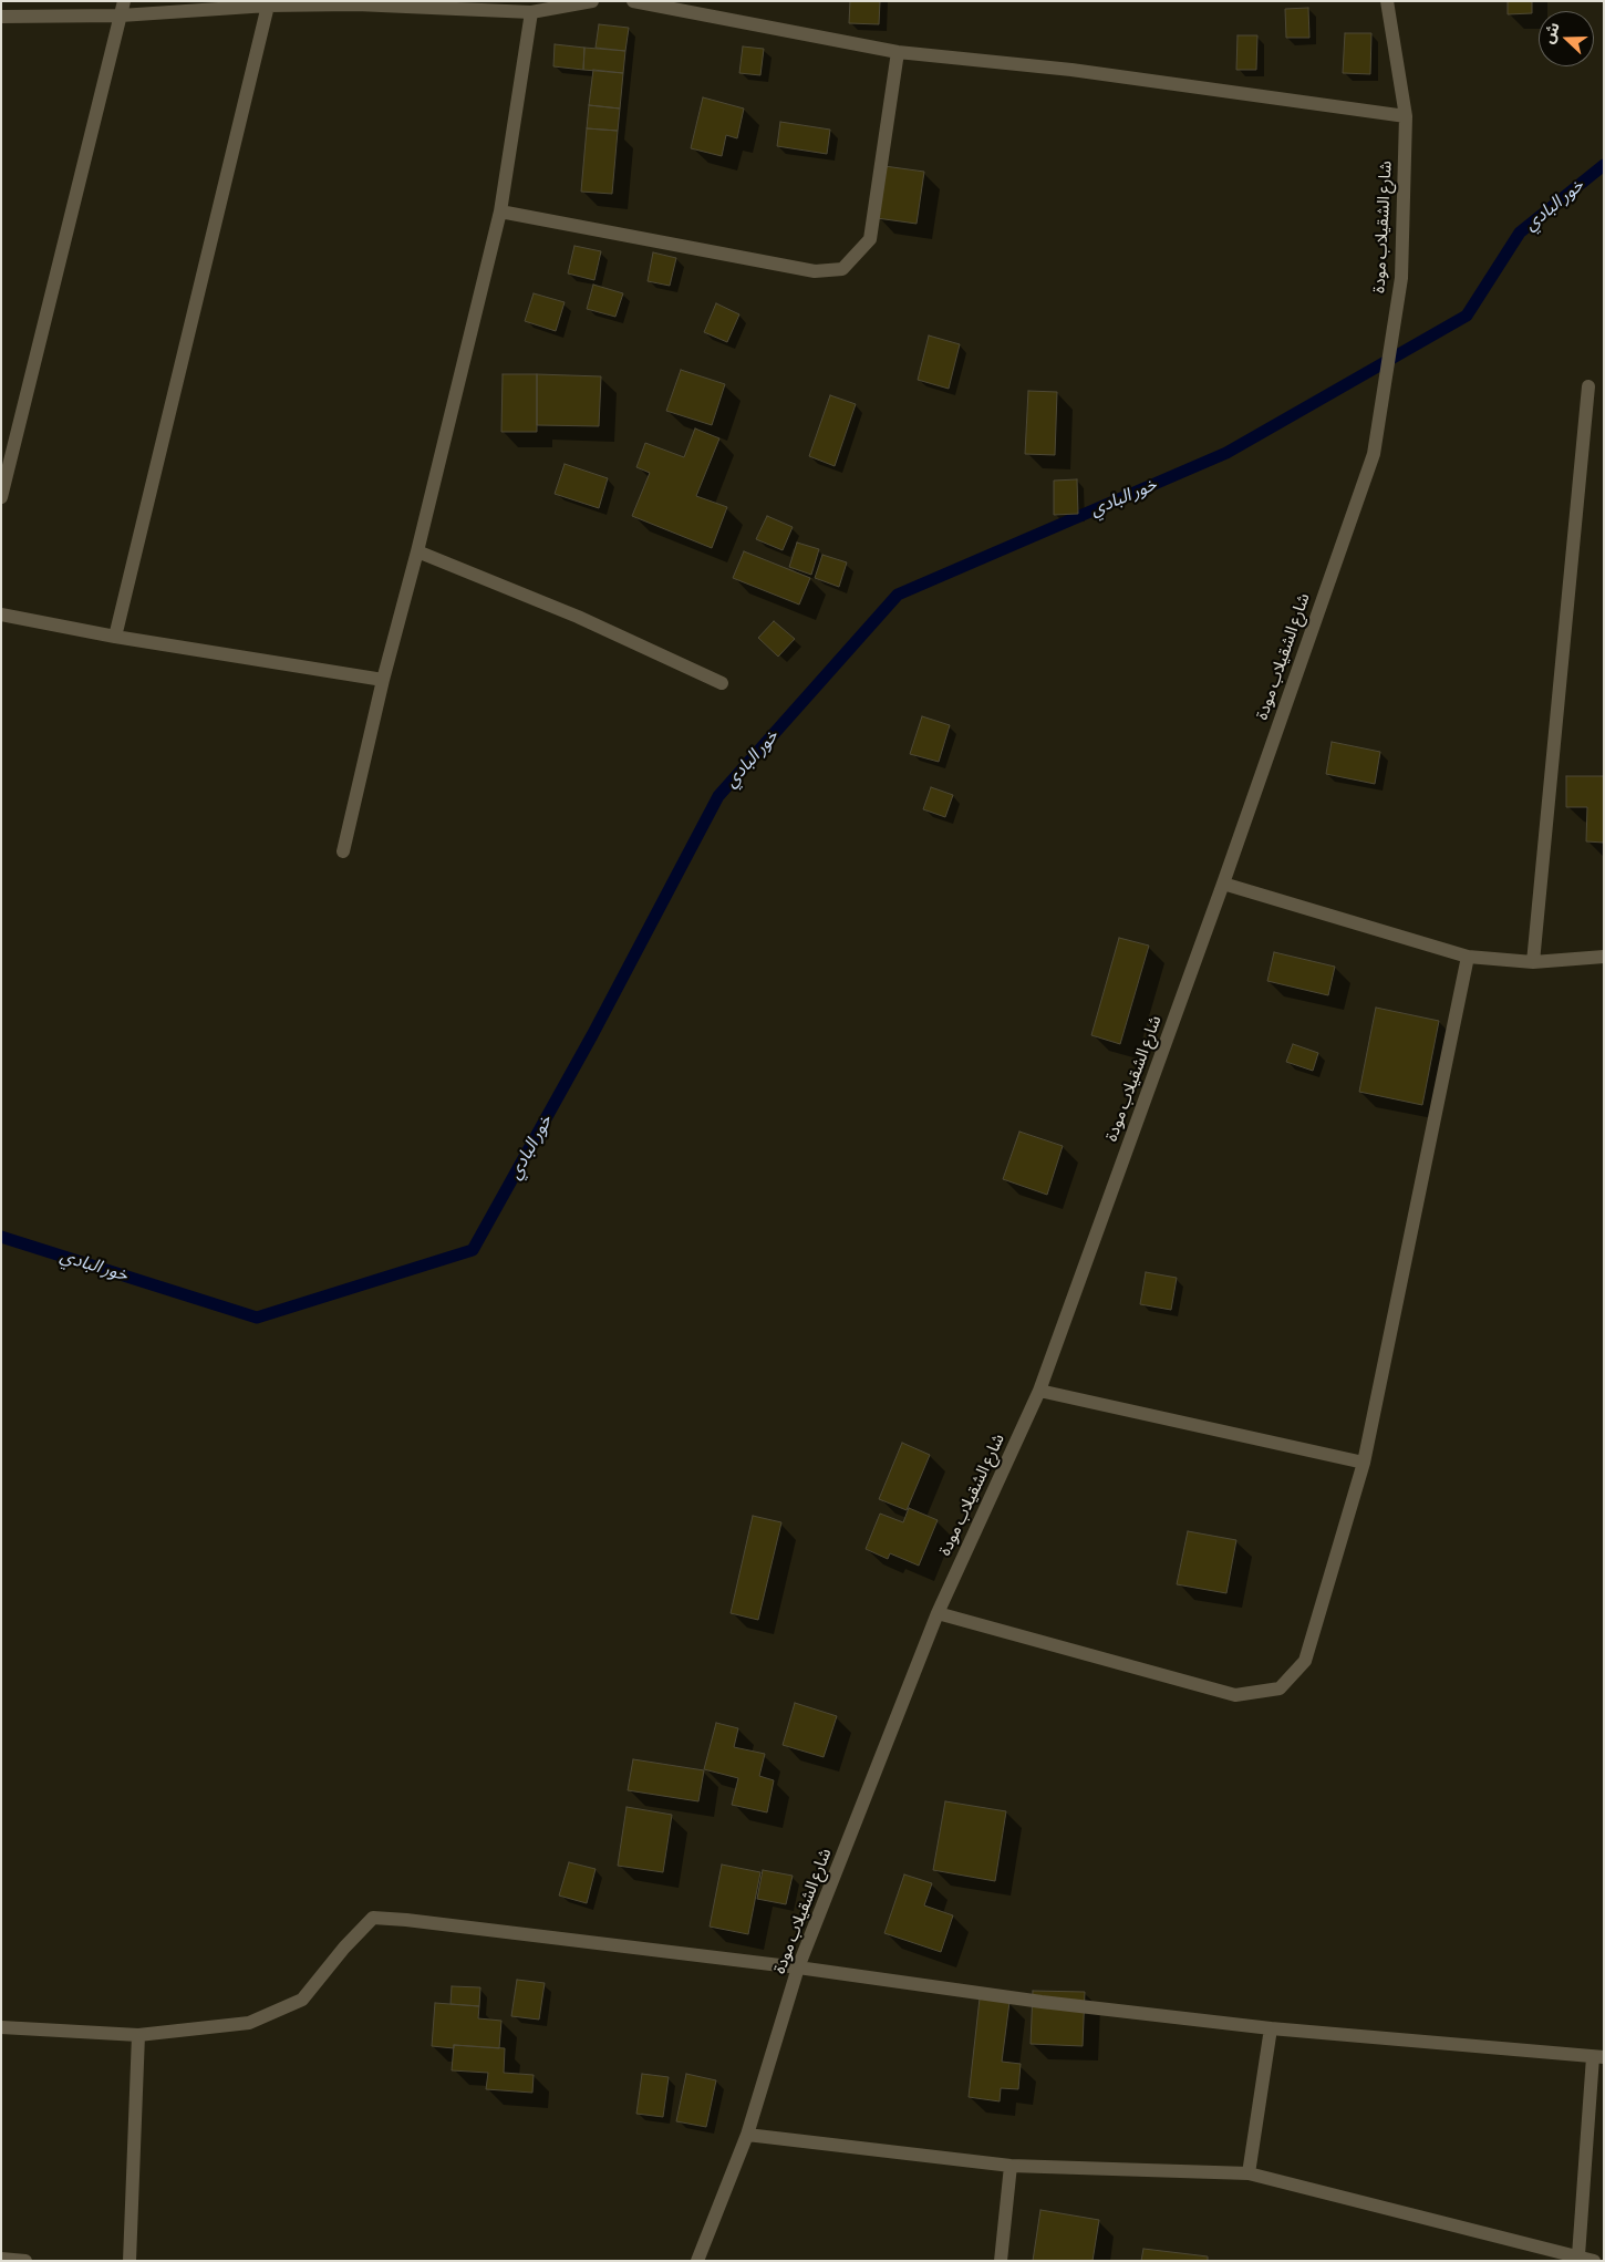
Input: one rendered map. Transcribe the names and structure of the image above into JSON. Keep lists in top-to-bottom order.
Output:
{
  "streets": {
    "street": ["شارع الشقيلاب مودة"]
  },
  "water": ["خور البادي"],
  "north": "left"
}
